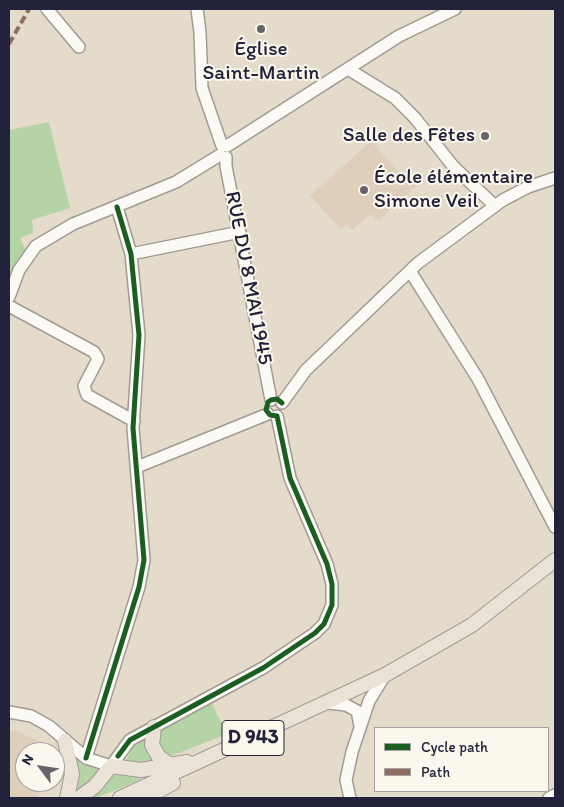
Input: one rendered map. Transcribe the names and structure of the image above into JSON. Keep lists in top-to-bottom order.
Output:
{
  "streets": {
    "main road": ["D 943"],
    "street": ["RUE DU 8 MAI 1945"]
  },
  "places": ["Église Saint-Martin", "Salle des Fêtes", "École élémentaire Simone Veil"],
  "legend": ["Cycle path", "Path"],
  "north": "top left"
}
